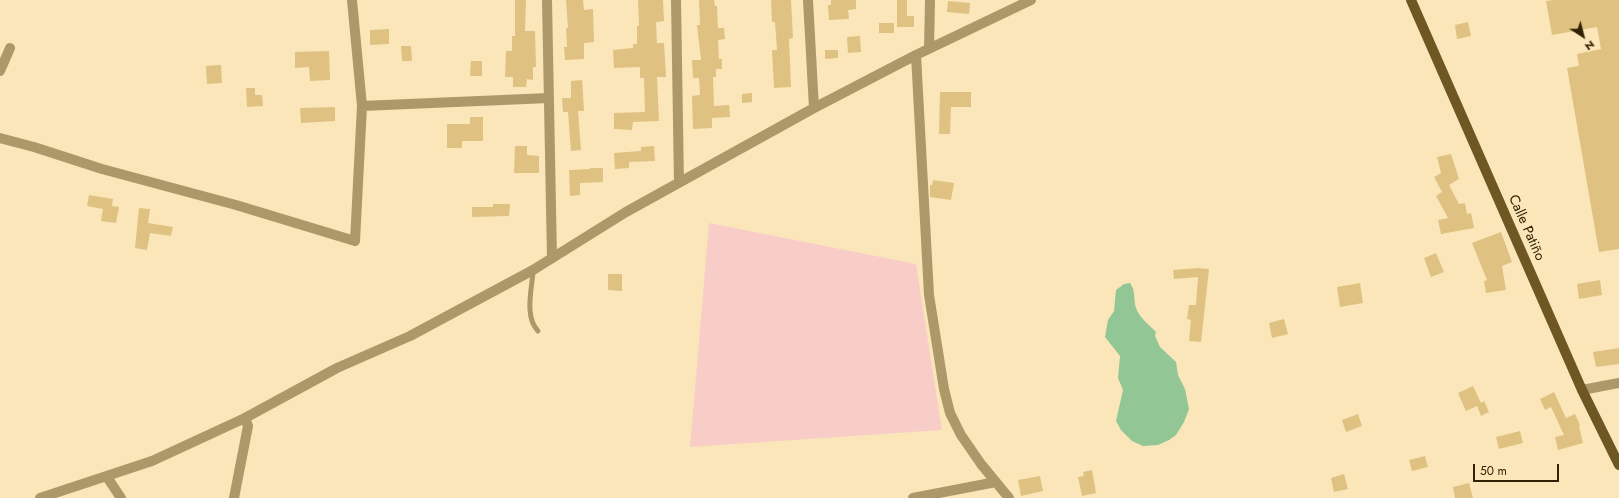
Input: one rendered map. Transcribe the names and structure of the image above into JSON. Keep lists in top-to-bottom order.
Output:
{
  "streets": {
    "main road": ["Calle Patiño"]
  },
  "scale_bar": "50 m",
  "north": "bottom right"
}
